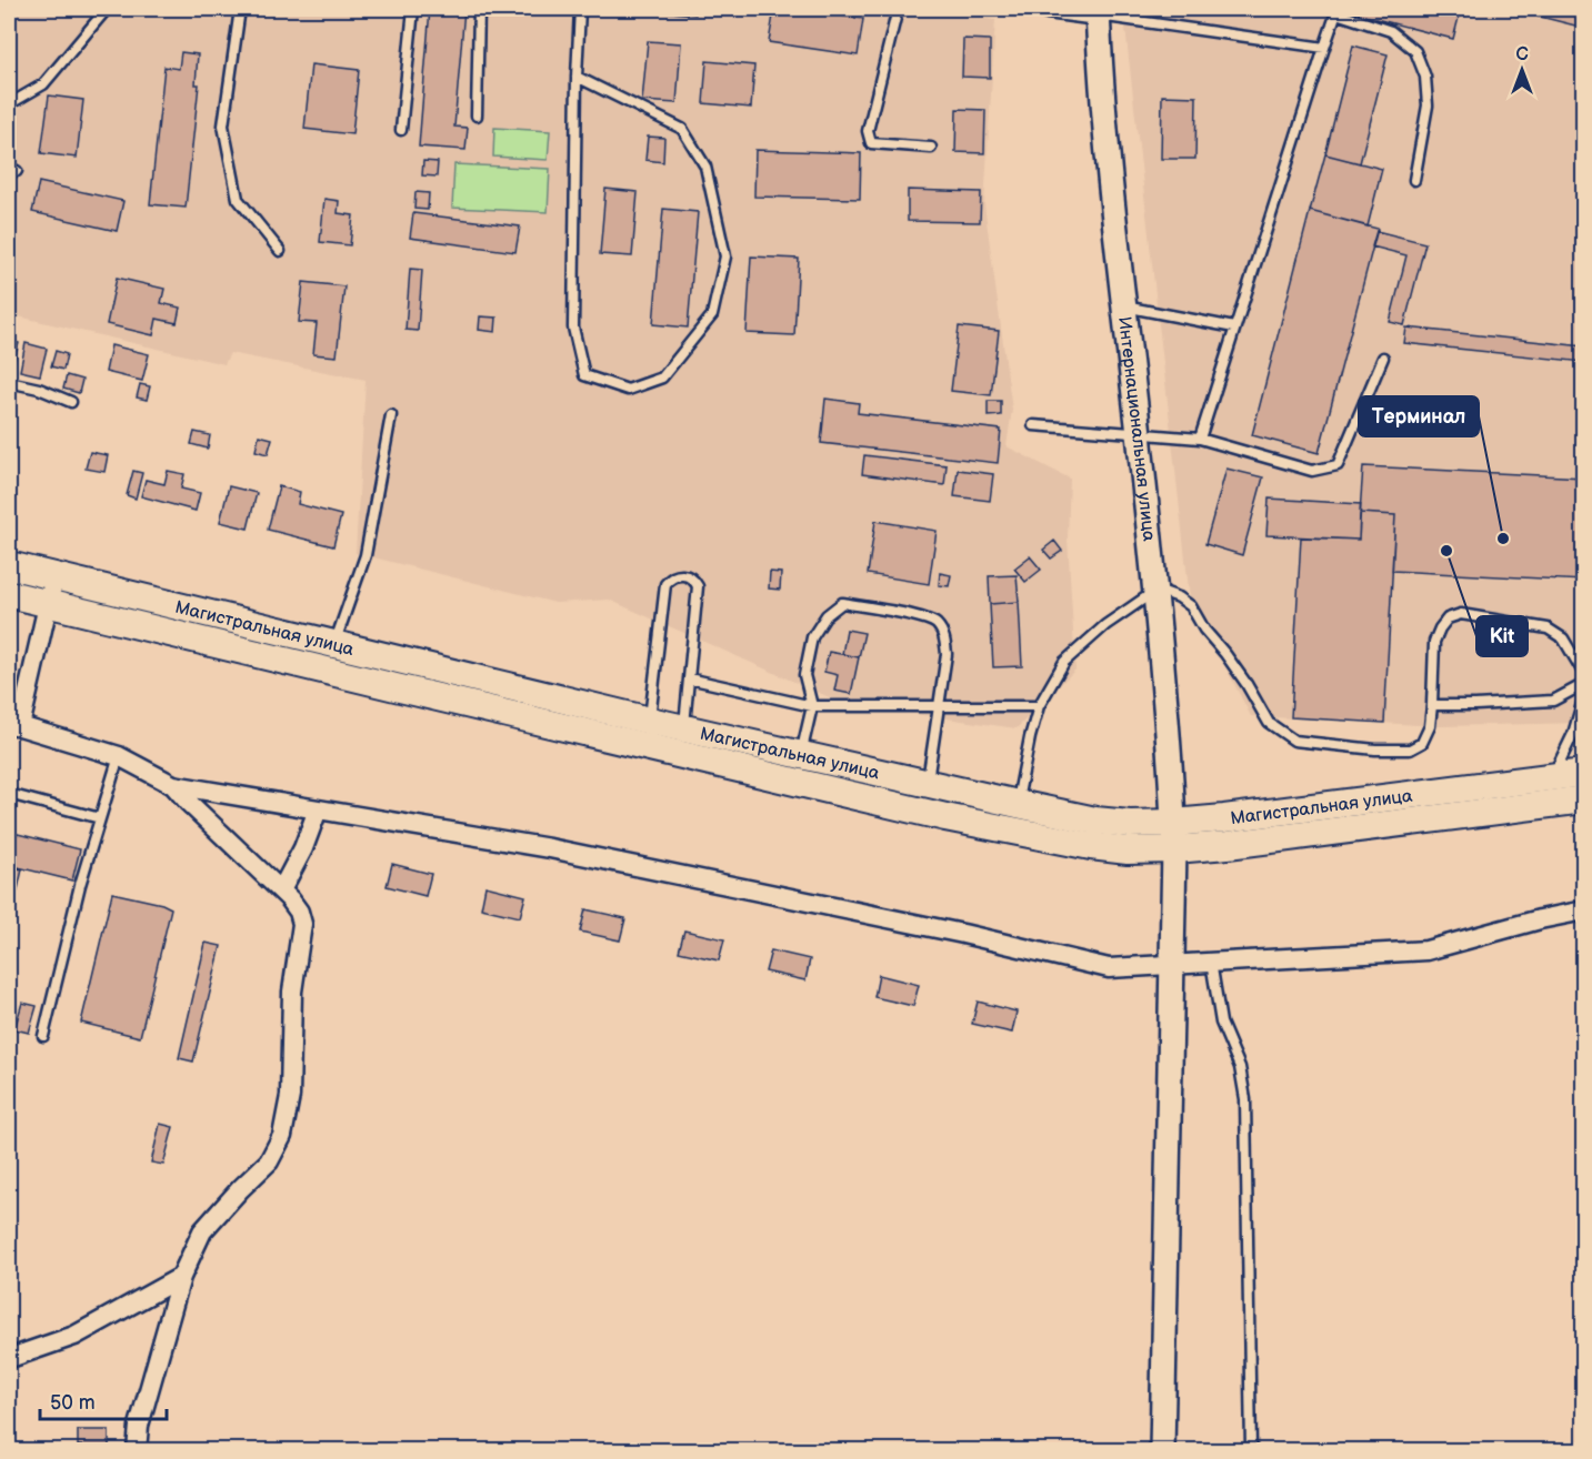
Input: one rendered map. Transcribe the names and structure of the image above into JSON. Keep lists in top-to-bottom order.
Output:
{
  "streets": {
    "main road": ["Магистральная улица"],
    "street": ["Интернациональная улица"]
  },
  "crossings": [
    ["Интернациональная улица", "Магистральная улица"]
  ],
  "places": ["Терминал", "Kit"],
  "scale_bar": "50 m",
  "north": "top"
}
